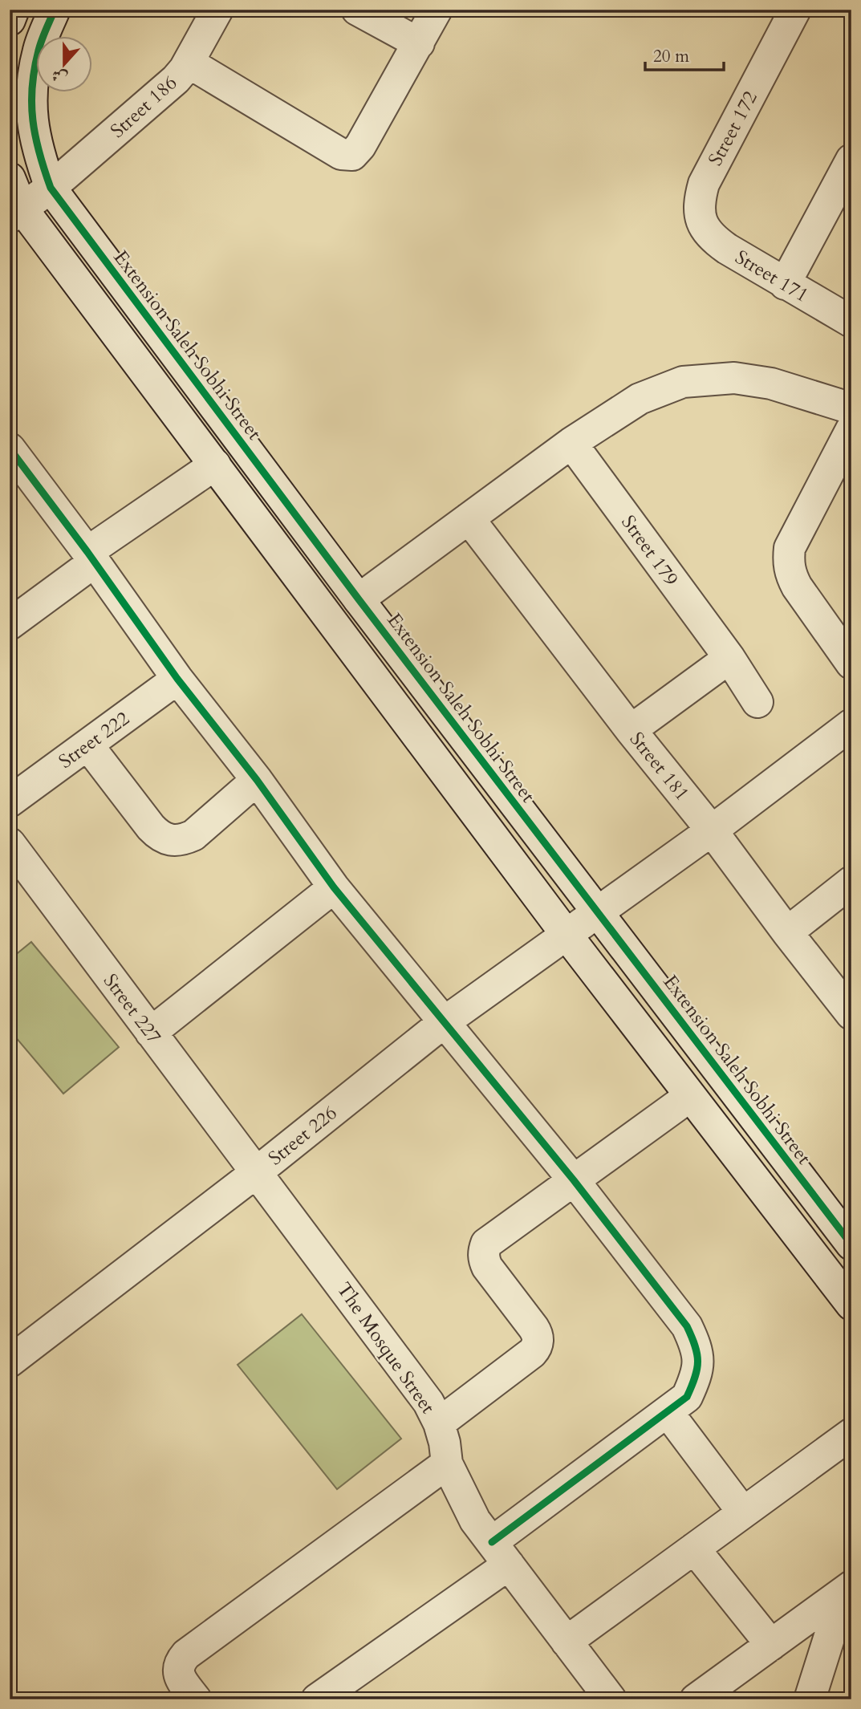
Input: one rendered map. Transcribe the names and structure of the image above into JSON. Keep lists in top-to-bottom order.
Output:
{
  "streets": {
    "street": [
      "Street 186",
      "Street 172",
      "Street 171",
      "Extension Saleh Sobhi Street",
      "Street 179",
      "Street 222",
      "Street 181",
      "Street 227",
      "Street 226",
      "The Mosque Street"
    ]
  },
  "crossings": [
    ["Street 186", "Extension Saleh Sobhi Street"],
    ["Street 172", "Street 171"],
    ["Extension Saleh Sobhi Street", "Street 226"],
    ["Street 181", "Street 226"],
    ["Street 227", "Street 226"],
    ["Street 227", "The Mosque Street"],
    ["Street 226", "The Mosque Street"]
  ],
  "scale_bar": "20 m",
  "north": "bottom"
}
